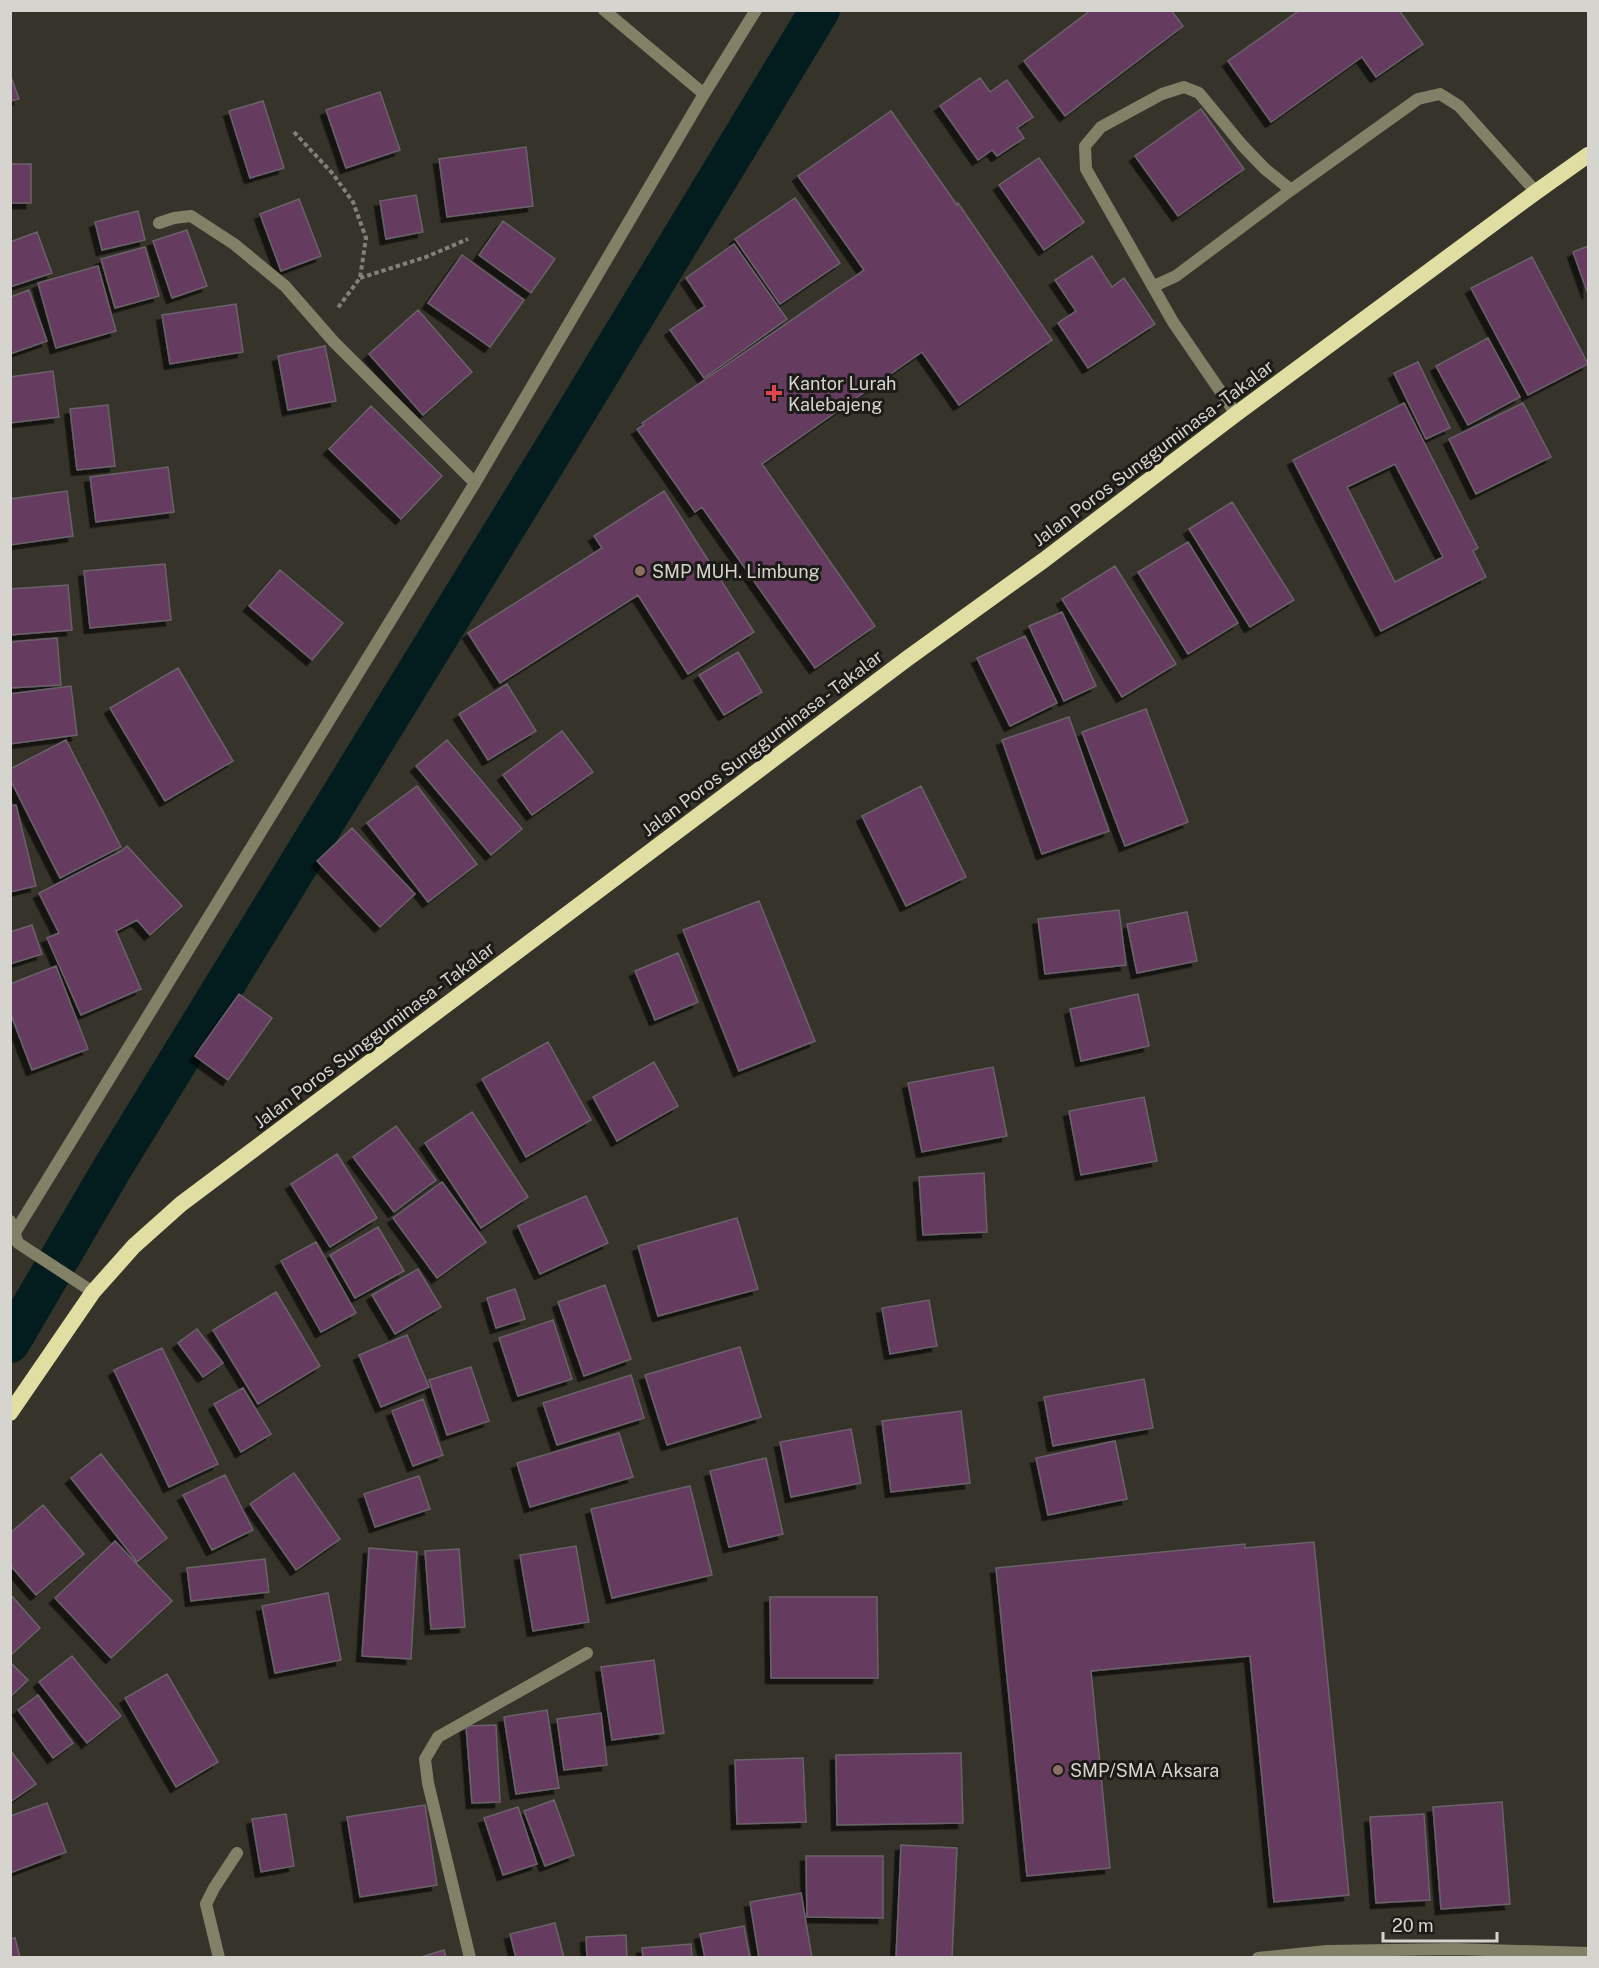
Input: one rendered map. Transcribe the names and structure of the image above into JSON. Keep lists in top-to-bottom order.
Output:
{
  "streets": {
    "highway": ["Jalan Poros Sungguminasa - Takalar"]
  },
  "places": {
    "health": ["Kantor Lurah Kalebajeng"],
    "other": ["SMP MUH. Limbung", "SMP/SMA Aksara"]
  },
  "scale_bar": "20 m"
}
